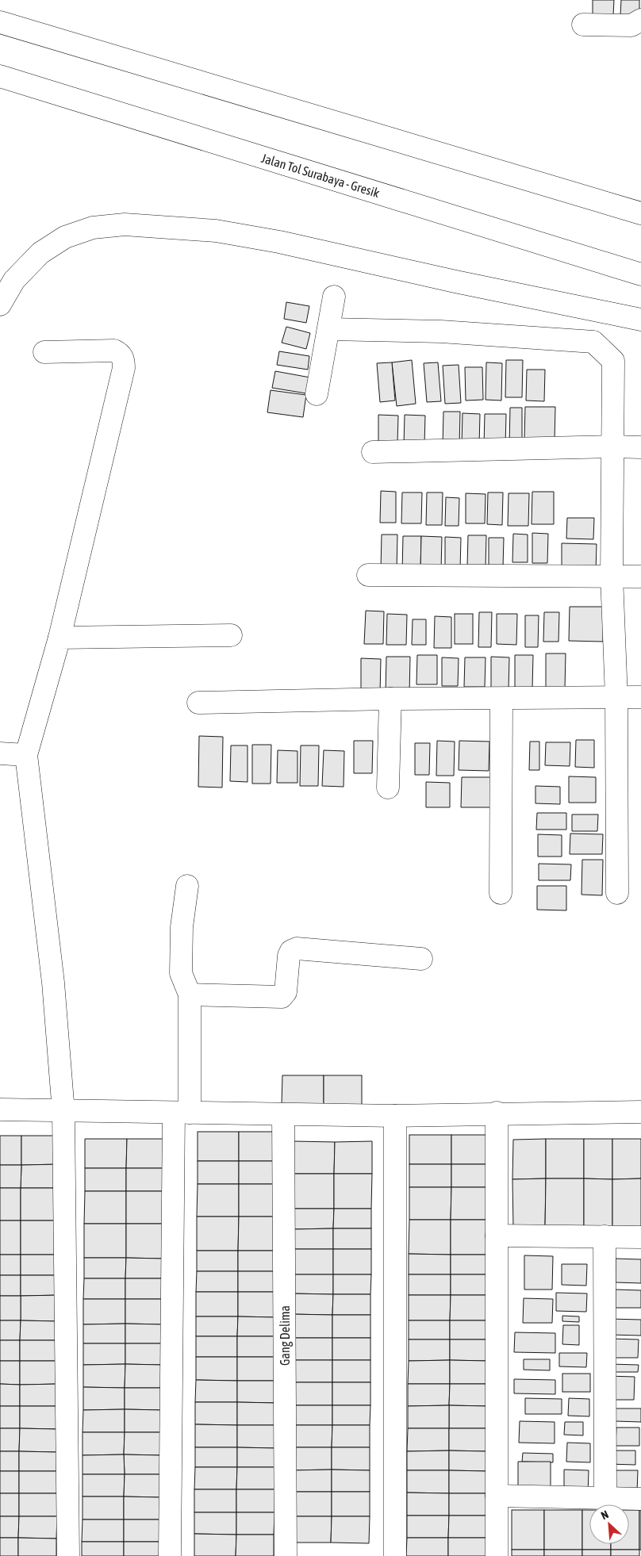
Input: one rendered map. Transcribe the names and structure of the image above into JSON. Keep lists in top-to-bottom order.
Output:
{
  "streets": {
    "main road": ["Jalan Tol Surabaya - Gresik", "Gang Delima"]
  },
  "north": "top left"
}
